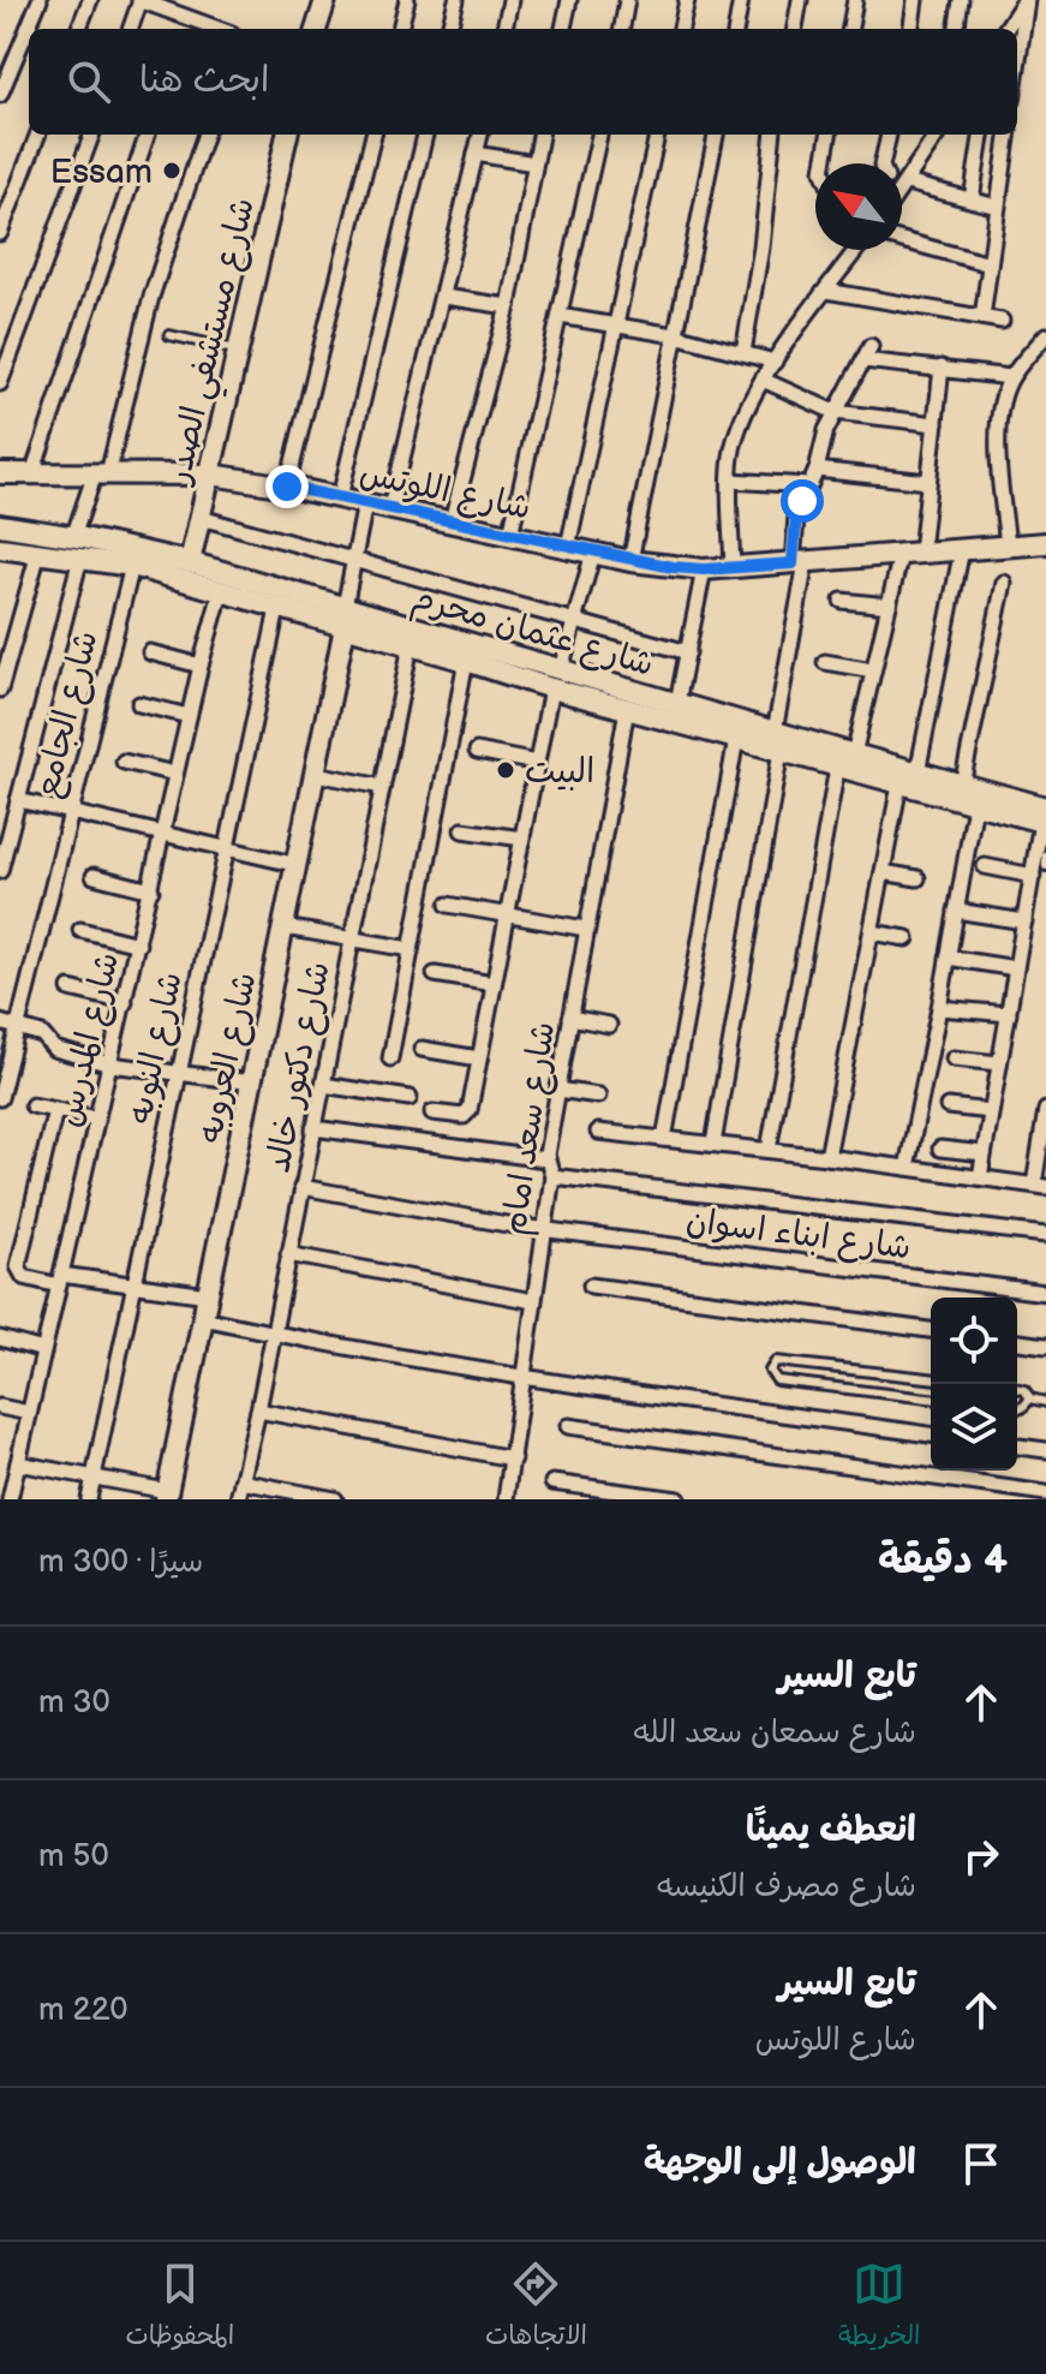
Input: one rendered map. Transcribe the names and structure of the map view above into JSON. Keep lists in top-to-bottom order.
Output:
{
  "streets": {
    "street": [
      "شارع مستشفي الصدر",
      "شارع اللوتس",
      "شارع عثمان محرم",
      "شارع الجامع",
      "شارع المدرس",
      "شارع النوبه",
      "شارع العروبه",
      "شارع دكتور خالد",
      "شارع سعد امام",
      "شارع ابناء اسوان"
    ]
  },
  "crossings": [
    ["شارع مستشفي الصدر", "شارع اللوتس"],
    ["شارع مستشفي الصدر", "شارع عثمان محرم"],
    ["شارع عثمان محرم", "شارع الجامع"],
    ["شارع عثمان محرم", "شارع المدرس"],
    ["شارع عثمان محرم", "شارع النوبه"],
    ["شارع عثمان محرم", "شارع العروبه"],
    ["شارع عثمان محرم", "شارع دكتور خالد"],
    ["شارع عثمان محرم", "شارع سعد امام"],
    ["شارع دكتور خالد", "شارع ابناء اسوان"],
    ["شارع سعد امام", "شارع ابناء اسوان"]
  ],
  "places": ["Essam", "البيت"],
  "north": "top left",
  "page": {
    "search": "ابحث هنا",
    "heading": ["4 دقيقة", "سيرًا · 300 m"],
    "list": [
      ["تابع السير", "شارع سمعان سعد الله", "30 m"],
      ["انعطف يمينًا", "شارع مصرف الكنيسه", "50 m"],
      ["تابع السير", "شارع اللوتس", "220 m"],
      "الوصول إلى الوجهة"
    ],
    "nav": ["الخريطة", "الاتجاهات", "المحفوظات"]
  }
}
